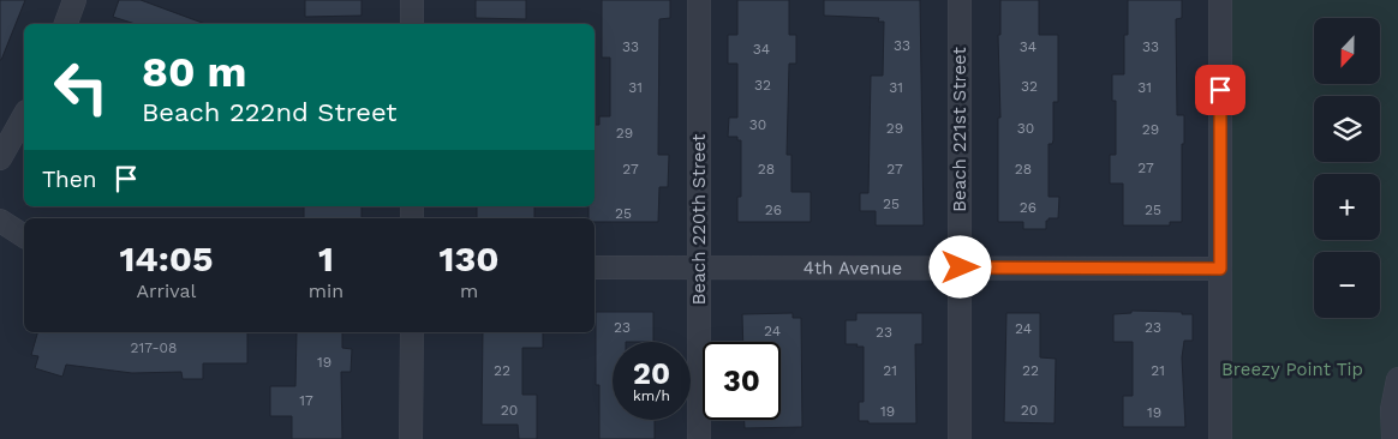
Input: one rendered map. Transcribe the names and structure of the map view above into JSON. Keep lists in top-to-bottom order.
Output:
{
  "streets": {
    "street": ["Beach 221st Street", "Beach 220th Street", "4th Avenue"]
  },
  "crossings": [
    ["Beach 221st Street", "4th Avenue"],
    ["Beach 220th Street", "4th Avenue"]
  ],
  "parks": ["Breezy Point Tip"],
  "house_numbers": [
    "33",
    "33",
    "34",
    "33",
    "34",
    "32",
    "32",
    "31",
    "31",
    "31",
    "30",
    "29",
    "30",
    "29",
    "29",
    "27",
    "27",
    "28",
    "27",
    "28",
    "25",
    "26",
    "26",
    "25",
    "25",
    "23",
    "23",
    "24",
    "24",
    "23",
    "217-08",
    "19",
    "22",
    "21",
    "22",
    "21",
    "17",
    "20",
    "20",
    "19",
    "19"
  ],
  "north": "bottom",
  "page": {
    "map_buttons": ["+", "−"],
    "turn": ["80 m", "Beach 222nd Street"],
    "then": "Then",
    "eta": [
      "14:05",
      "Arrival",
      "1",
      "min",
      "130",
      "m"
    ],
    "speed": "20 km/h",
    "limit": "30"
  }
}
